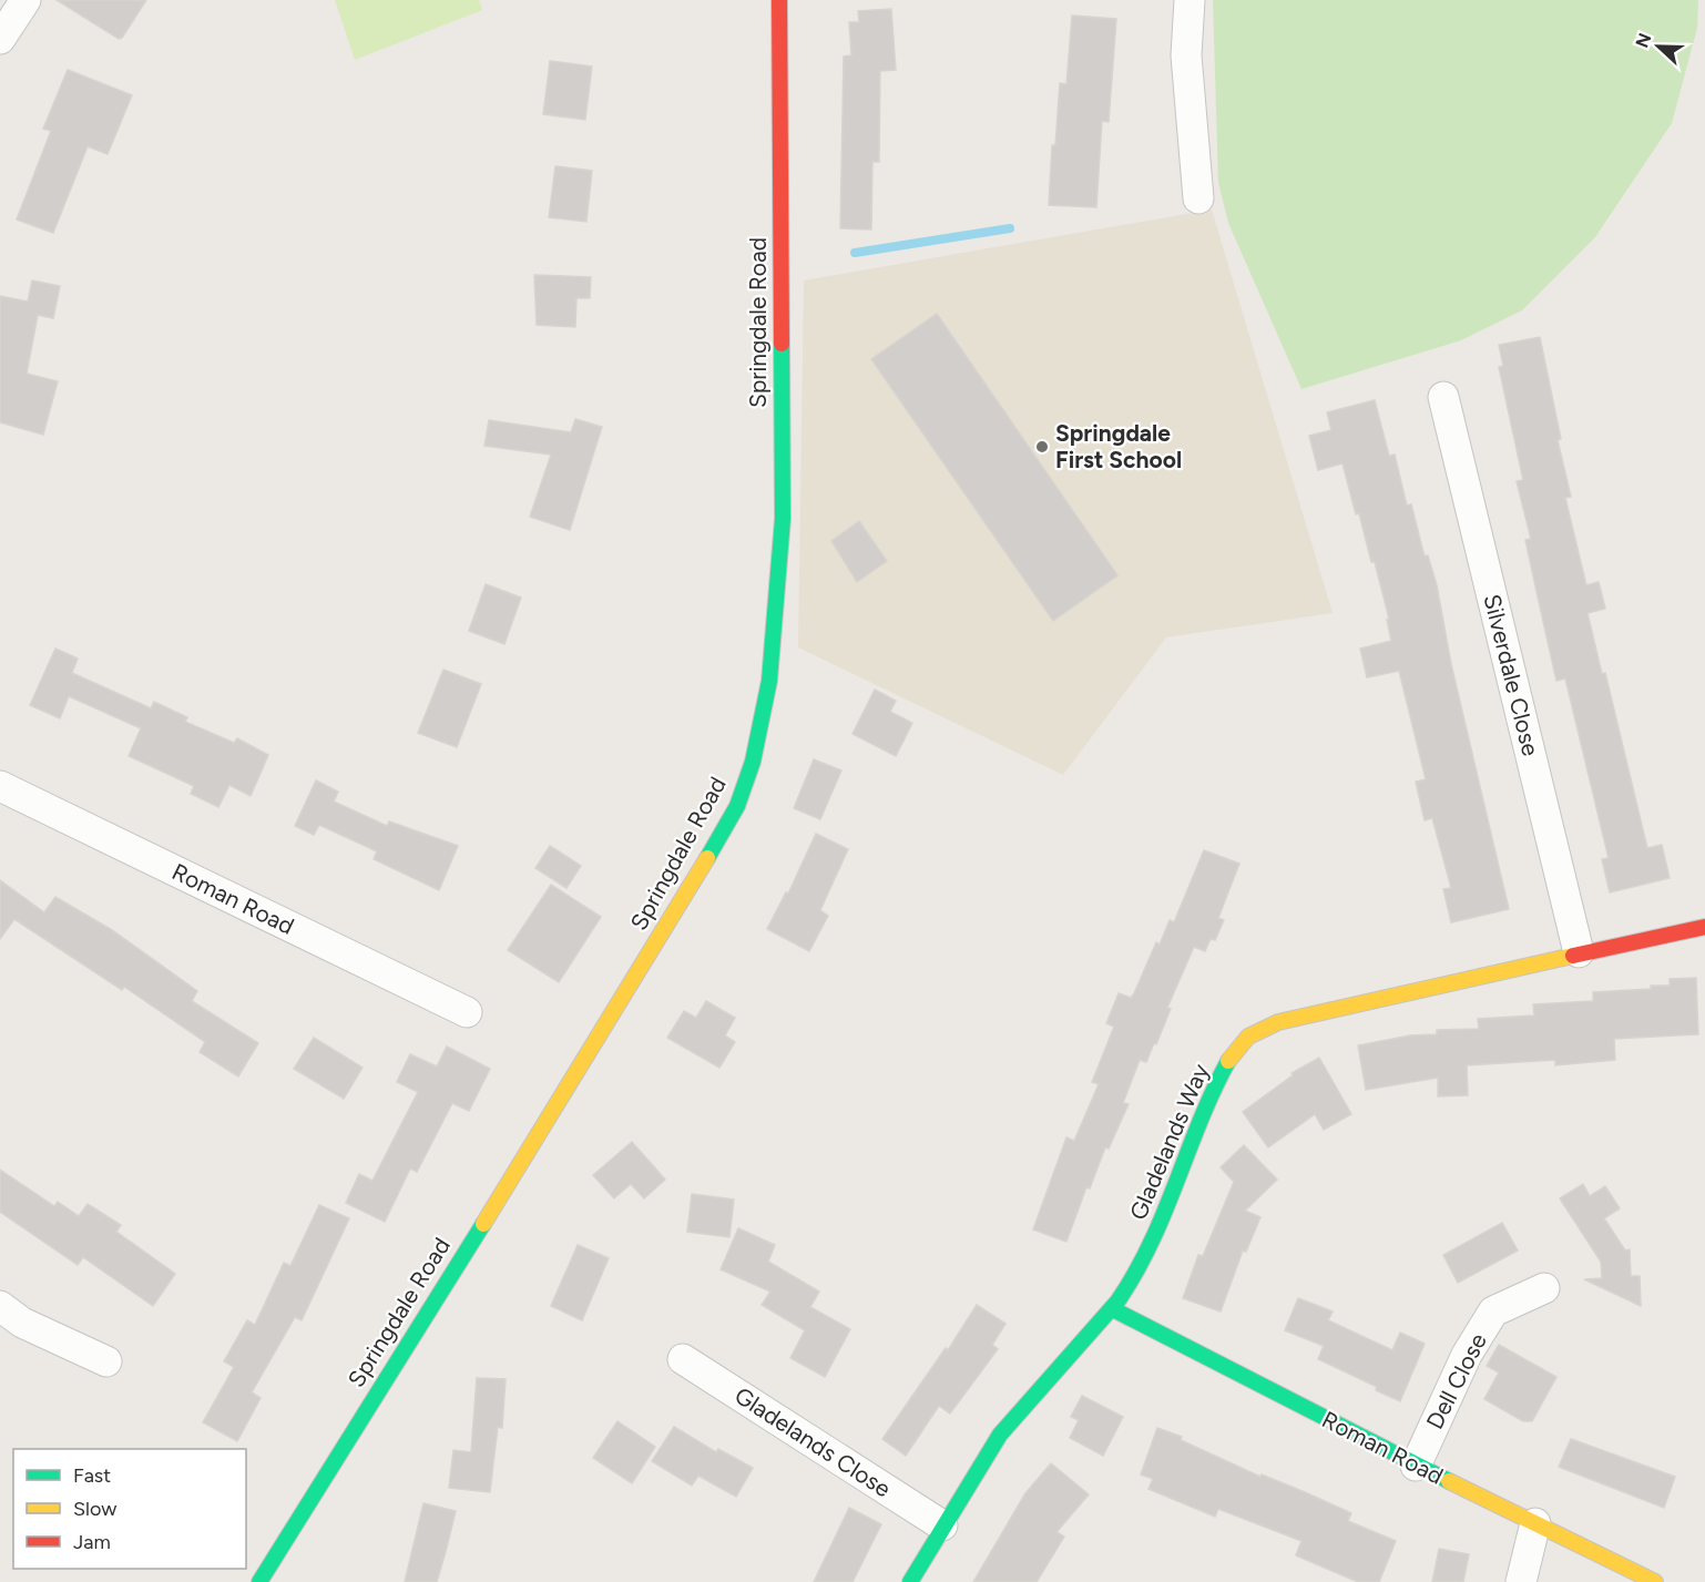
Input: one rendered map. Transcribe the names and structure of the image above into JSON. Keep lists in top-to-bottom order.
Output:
{
  "streets": {
    "street": [
      "Springdale Road",
      "Silverdale Close",
      "Roman Road",
      "Gladelands Way",
      "Dell Close",
      "Gladelands Close"
    ]
  },
  "crossings": [
    ["Silverdale Close", "Gladelands Way"],
    ["Roman Road", "Gladelands Way"],
    ["Roman Road", "Dell Close"],
    ["Gladelands Way", "Gladelands Close"]
  ],
  "places": ["Springdale First School"],
  "legend": ["Fast", "Slow", "Jam"],
  "north": "left"
}
